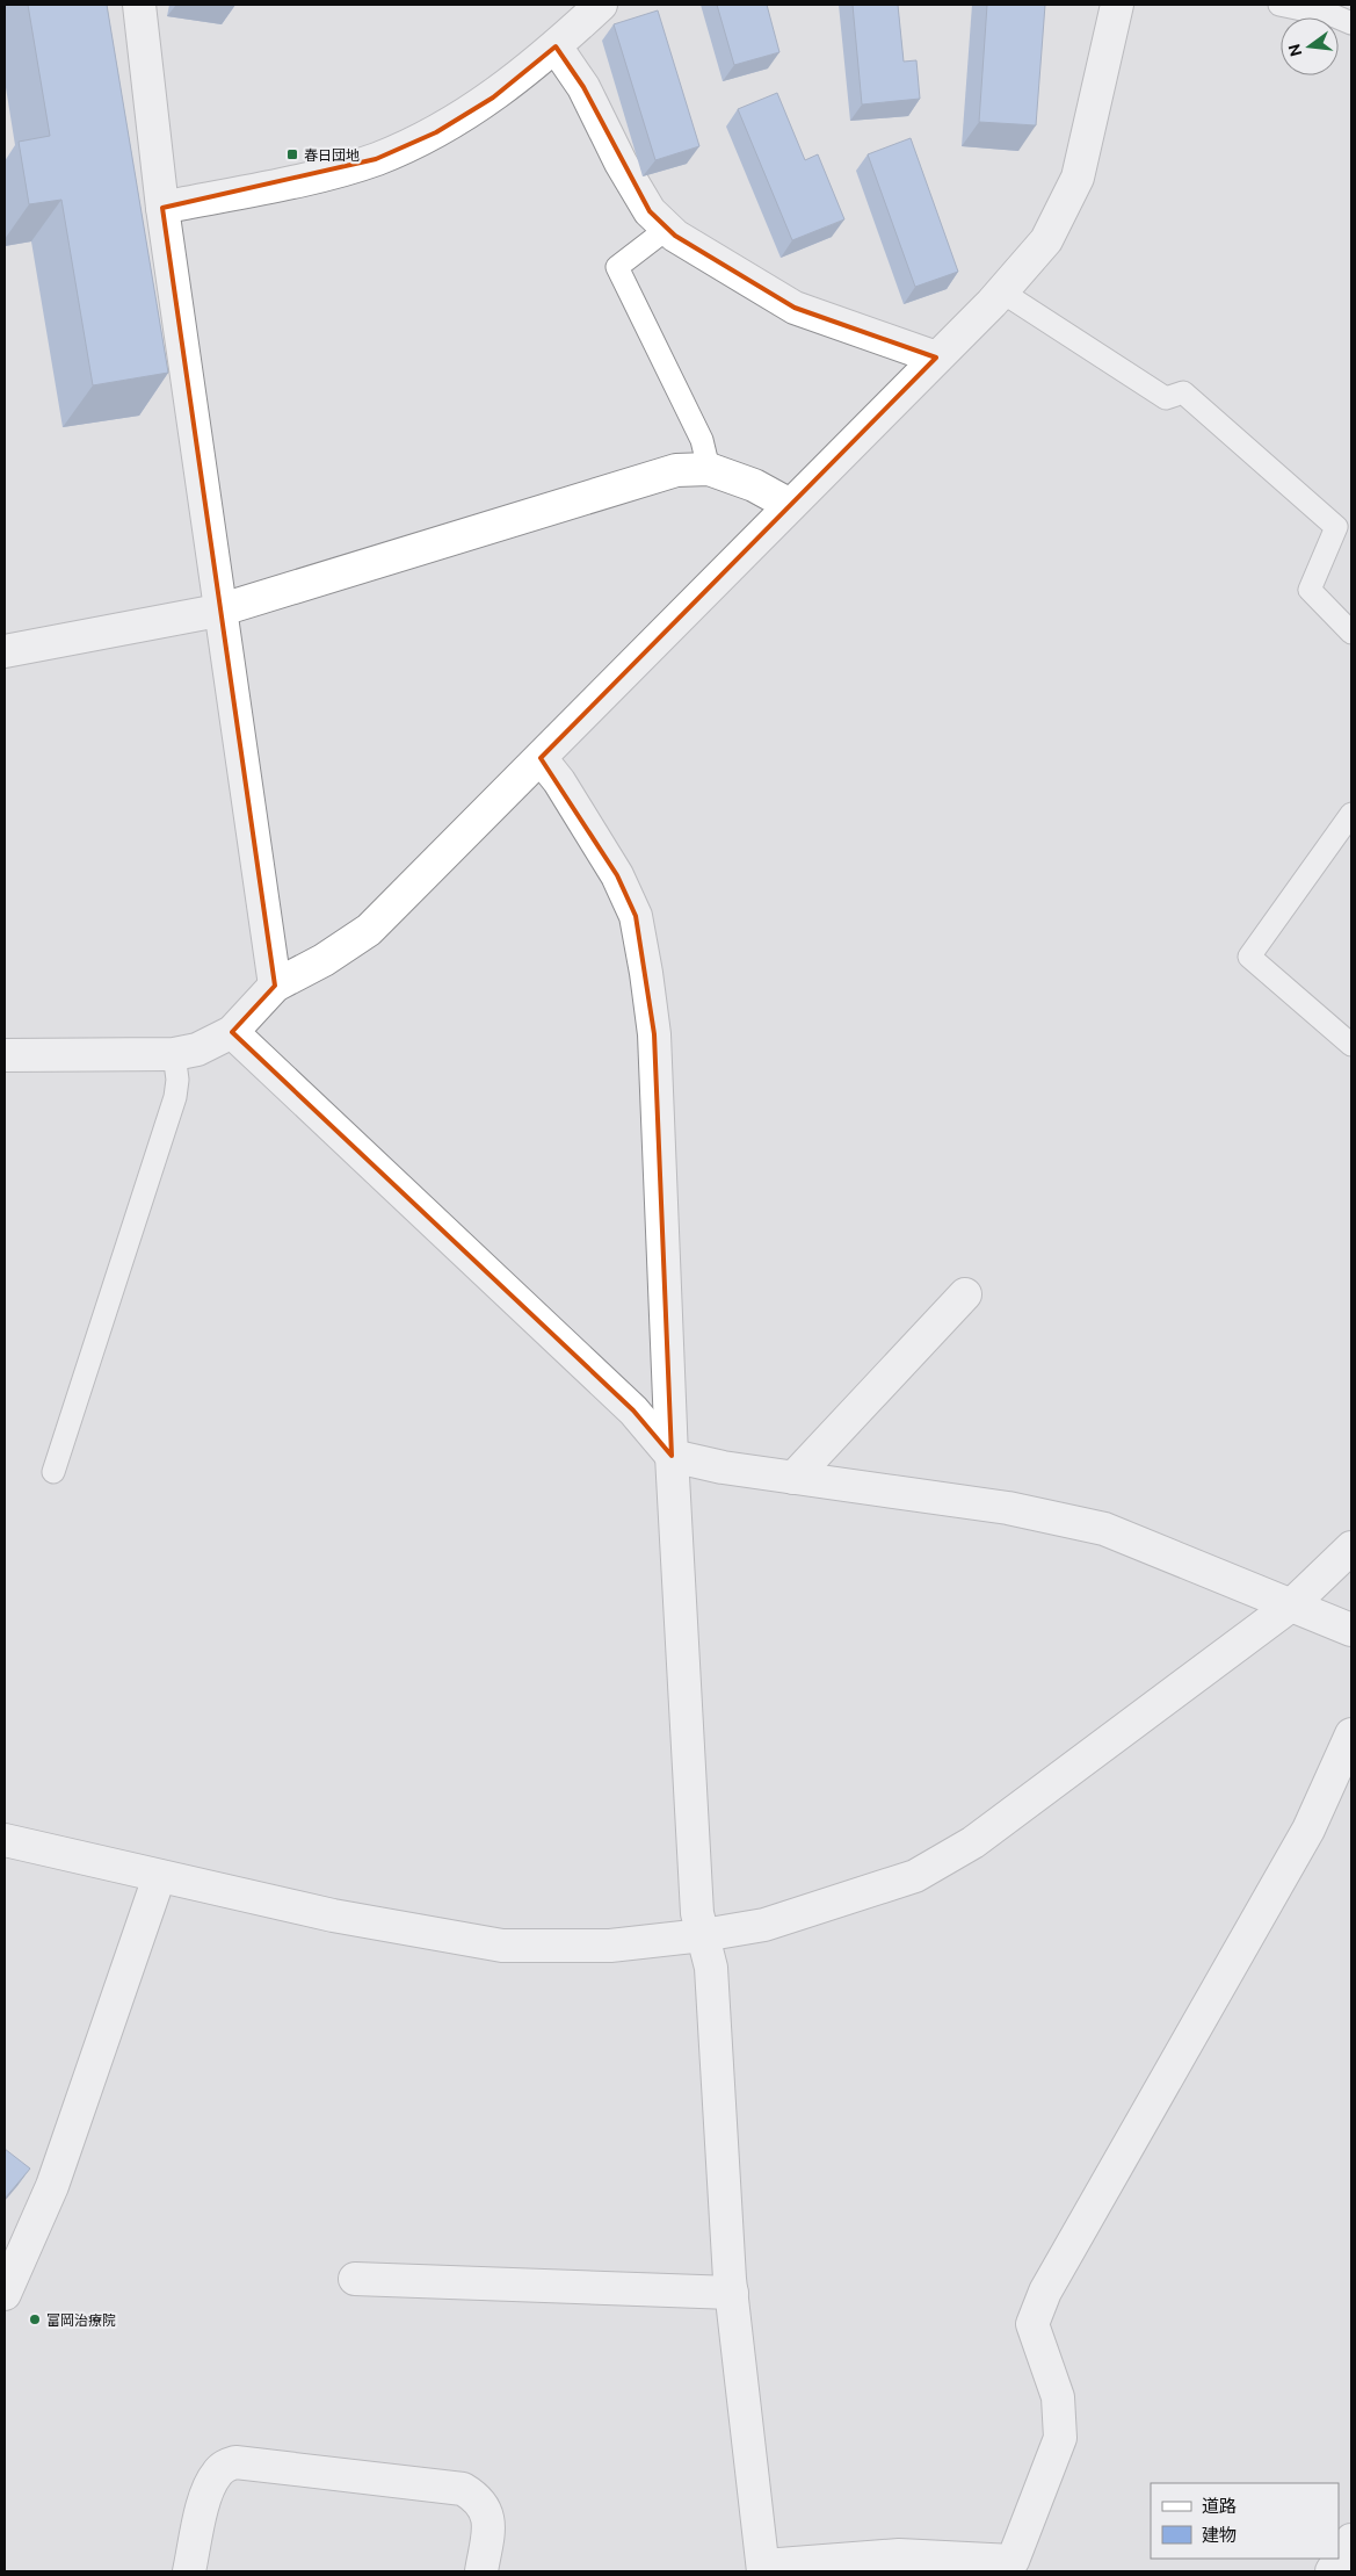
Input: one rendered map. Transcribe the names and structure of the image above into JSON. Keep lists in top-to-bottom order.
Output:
{
  "places": {
    "transit": ["春日団地"],
    "other": ["富岡治療院"]
  },
  "legend": ["道路", "建物"],
  "north": "left"
}
